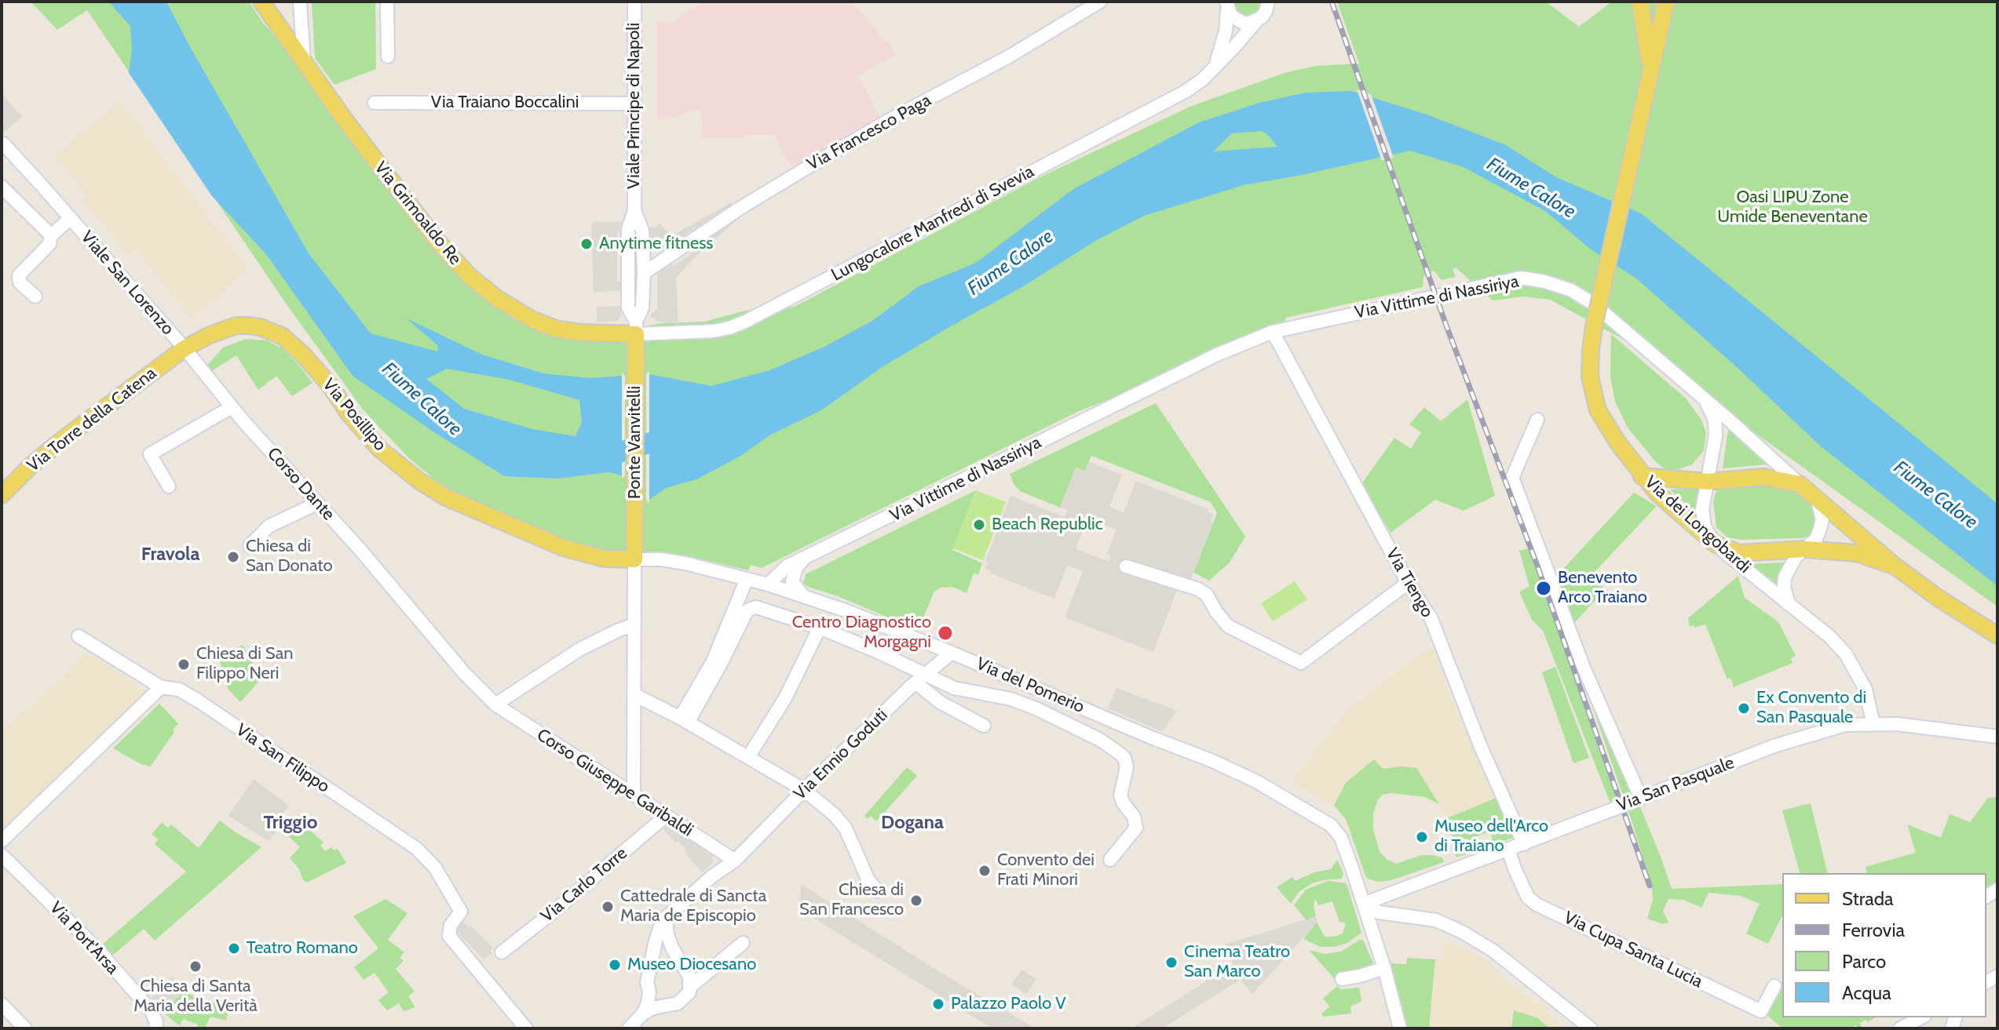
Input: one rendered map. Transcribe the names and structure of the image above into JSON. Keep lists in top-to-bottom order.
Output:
{
  "streets": {
    "main road": [
      "Via Grimoaldo Re",
      "Via Vittime di Nassiriya",
      "Via Posillipo",
      "Via Torre della Catena",
      "Ponte Vanvitelli",
      "Via dei Longobardi"
    ],
    "street": [
      "Via Traiano Boccalini",
      "Viale Principe di Napoli",
      "Via Francesco Paga",
      "Lungocalore Manfredi di Svevia",
      "Viale San Lorenzo",
      "Corso Dante",
      "Via Tiengo",
      "Via del Pomerio",
      "Via Ennio Goduti",
      "Via San Filippo",
      "Corso Giuseppe Garibaldi",
      "Via San Pasquale",
      "Via Carlo Torre",
      "Via Port'Arsa",
      "Via Cupa Santa Lucia"
    ]
  },
  "crossings": [
    ["Via Traiano Boccalini", "Viale Principe di Napoli"],
    ["Via Grimoaldo Re", "Lungocalore Manfredi di Svevia"],
    ["Via Grimoaldo Re", "Ponte Vanvitelli"],
    ["Lungocalore Manfredi di Svevia", "Ponte Vanvitelli"],
    ["Viale San Lorenzo", "Via Posillipo"],
    ["Viale San Lorenzo", "Via Torre della Catena"],
    ["Viale San Lorenzo", "Corso Dante"],
    ["Via Vittime di Nassiriya", "Via dei Longobardi"],
    ["Via Vittime di Nassiriya", "Via Tiengo"],
    ["Via Vittime di Nassiriya", "Via del Pomerio"],
    ["Via Posillipo", "Via Torre della Catena"],
    ["Via Posillipo", "Ponte Vanvitelli"],
    ["Via Posillipo", "Corso Dante"],
    ["Via Posillipo", "Via del Pomerio"],
    ["Via Torre della Catena", "Corso Dante"],
    ["Ponte Vanvitelli", "Via del Pomerio"],
    ["Corso Dante", "Corso Giuseppe Garibaldi"],
    ["Via dei Longobardi", "Via San Pasquale"],
    ["Via Tiengo", "Via San Pasquale"],
    ["Via del Pomerio", "Via Ennio Goduti"],
    ["Via del Pomerio", "Via San Pasquale"],
    ["Via Ennio Goduti", "Corso Giuseppe Garibaldi"],
    ["Corso Giuseppe Garibaldi", "Via Carlo Torre"],
    ["Via San Pasquale", "Via Cupa Santa Lucia"]
  ],
  "districts": ["Fravola", "Triggio", "Dogana"],
  "water": ["Fiume Calore"],
  "parks": ["Oasi LIPU Zone Umide Beneventane"],
  "places": [
    "Anytime fitness",
    "Beach Republic",
    "Chiesa di San Donato",
    "Benevento Arco Traiano",
    "Centro Diagnostico Morgagni",
    "Chiesa di San Filippo Neri",
    "Ex Convento di San Pasquale",
    "Museo dell'Arco di Traiano",
    "Convento dei Frati Minori",
    "Chiesa di San Francesco",
    "Cattedrale di Sancta Maria de Episcopio",
    "Teatro Romano",
    "Cinema Teatro San Marco",
    "Museo Diocesano",
    "Chiesa di Santa Maria della Verità",
    "Palazzo Paolo V"
  ],
  "legend": [
    "Strada",
    "Ferrovia",
    "Parco",
    "Acqua"
  ]
}
